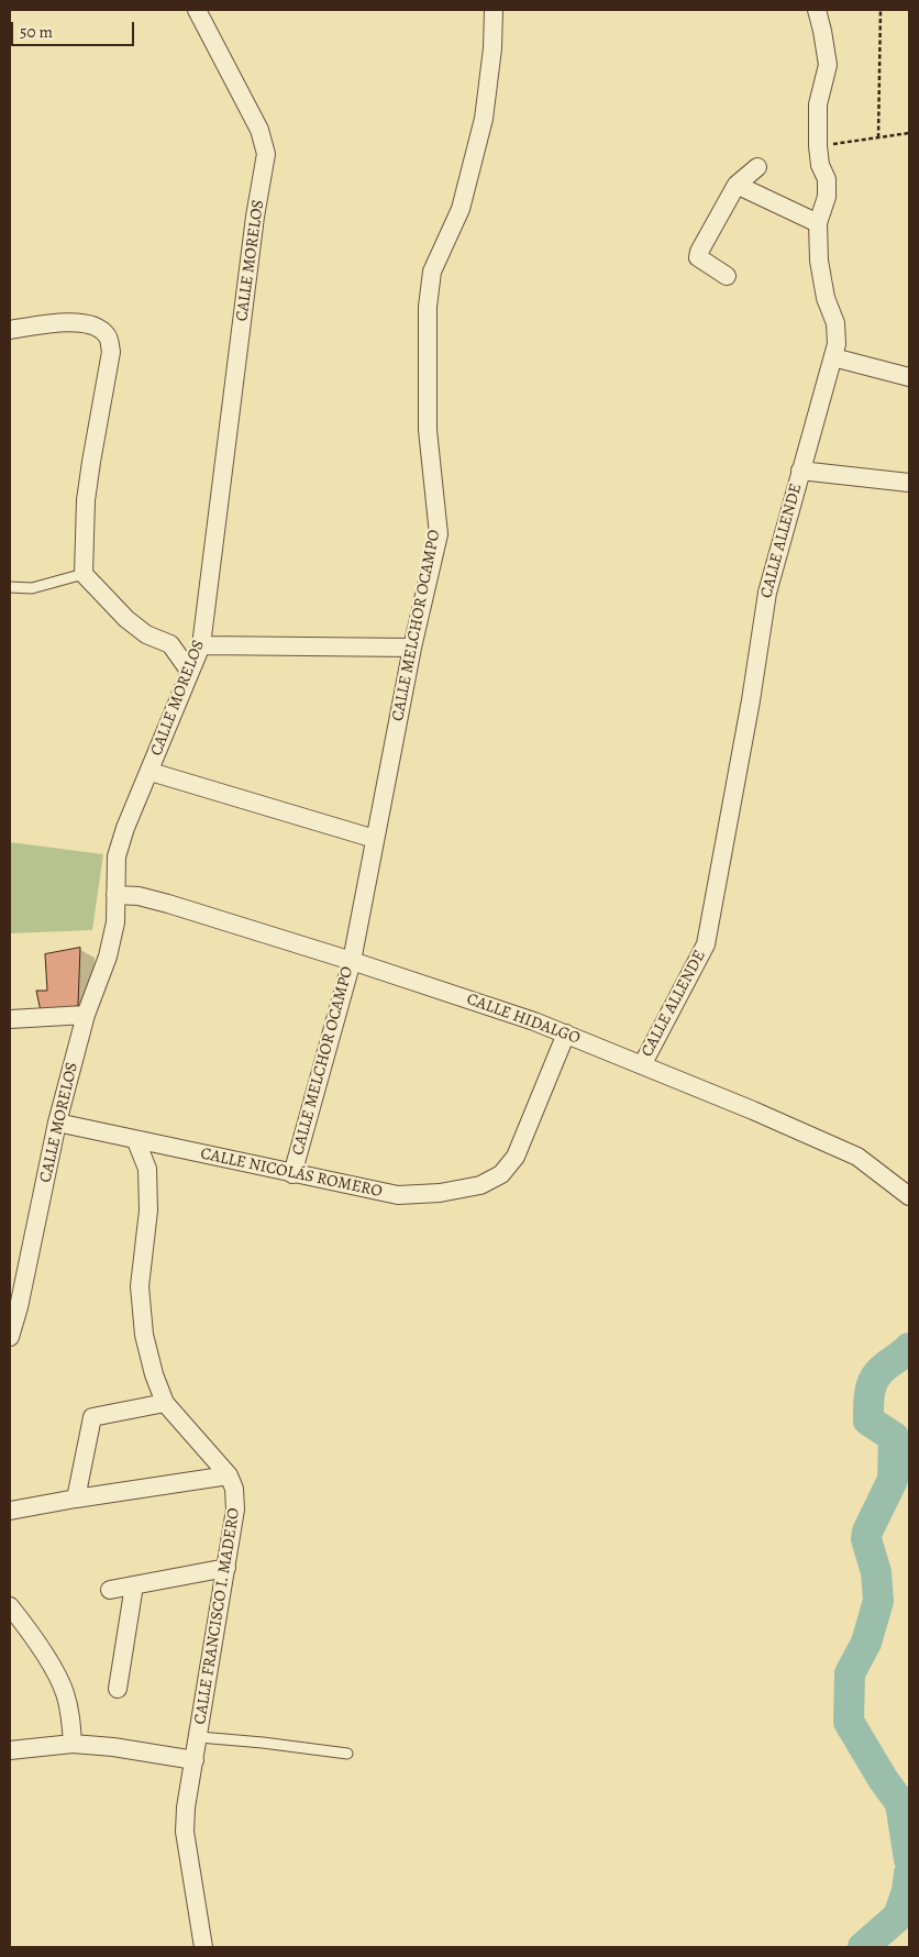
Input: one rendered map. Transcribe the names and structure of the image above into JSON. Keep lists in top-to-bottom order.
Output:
{
  "streets": {
    "street": [
      "CALLE MORELOS",
      "CALLE ALLENDE",
      "CALLE MELCHOR OCAMPO",
      "CALLE HIDALGO",
      "CALLE NICOLÁS ROMERO",
      "CALLE FRANCISCO I. MADERO"
    ]
  },
  "crossings": [
    ["CALLE MORELOS", "CALLE HIDALGO"],
    ["CALLE MORELOS", "CALLE NICOLÁS ROMERO"],
    ["CALLE ALLENDE", "CALLE HIDALGO"],
    ["CALLE MELCHOR OCAMPO", "CALLE HIDALGO"],
    ["CALLE MELCHOR OCAMPO", "CALLE NICOLÁS ROMERO"],
    ["CALLE HIDALGO", "CALLE NICOLÁS ROMERO"],
    ["CALLE NICOLÁS ROMERO", "CALLE FRANCISCO I. MADERO"]
  ],
  "scale_bar": "50 m"
}
